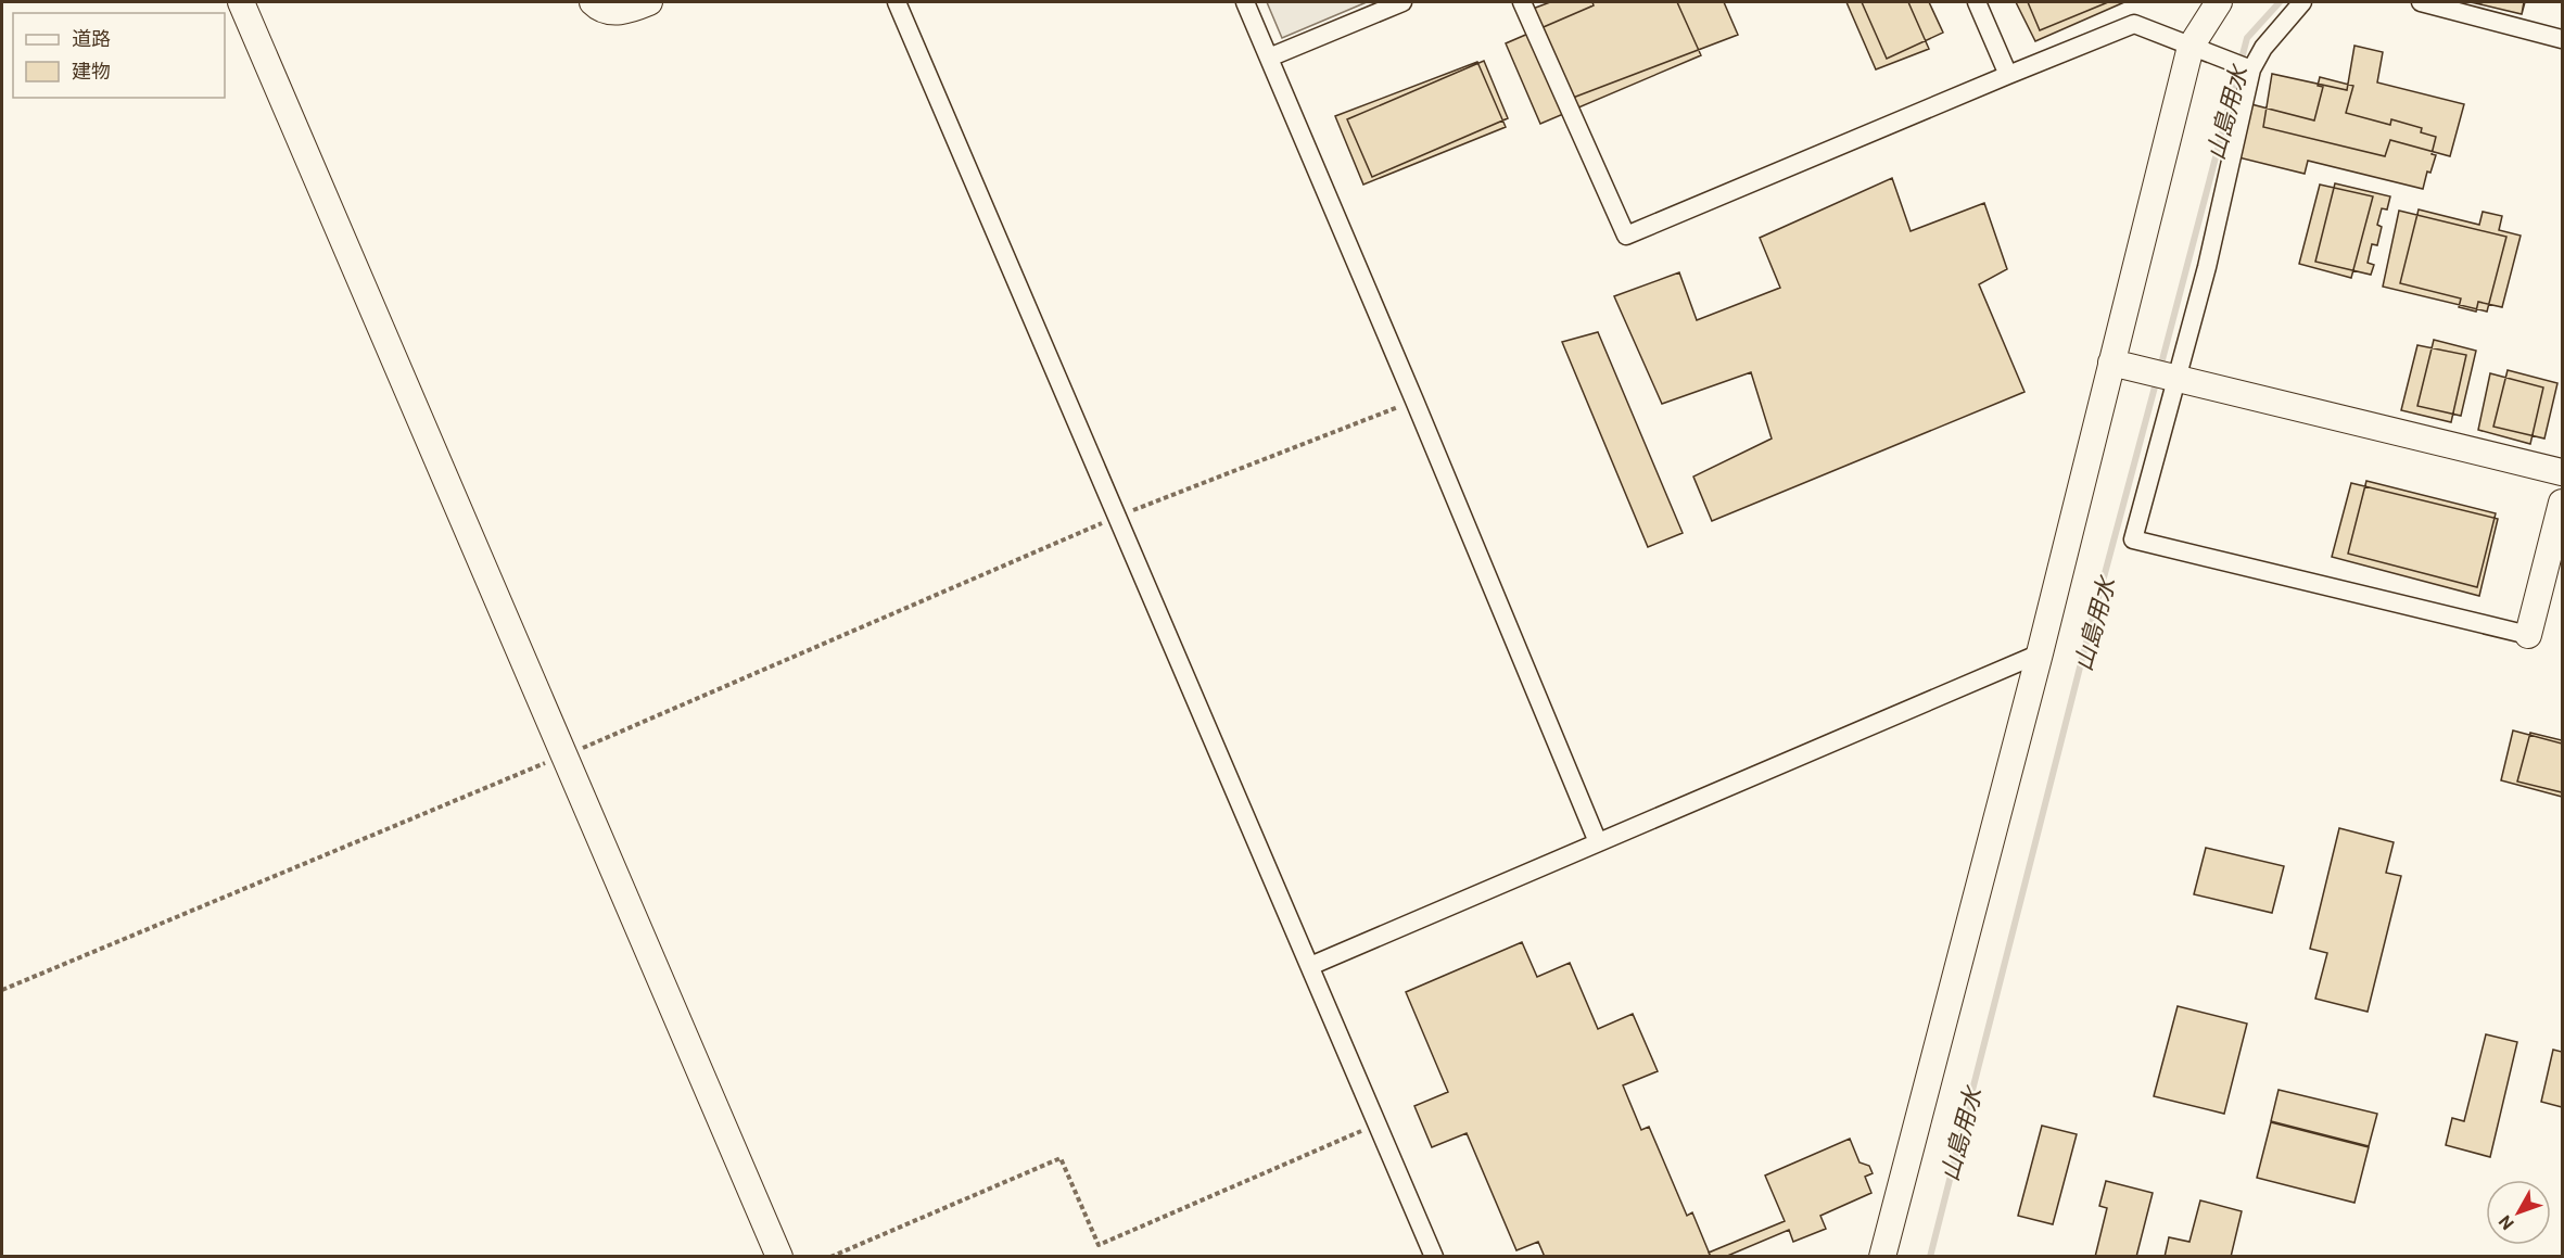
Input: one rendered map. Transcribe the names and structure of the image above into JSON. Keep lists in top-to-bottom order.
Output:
{
  "water": ["山島用水"],
  "legend": ["道路", "建物"],
  "north": "bottom left"
}
